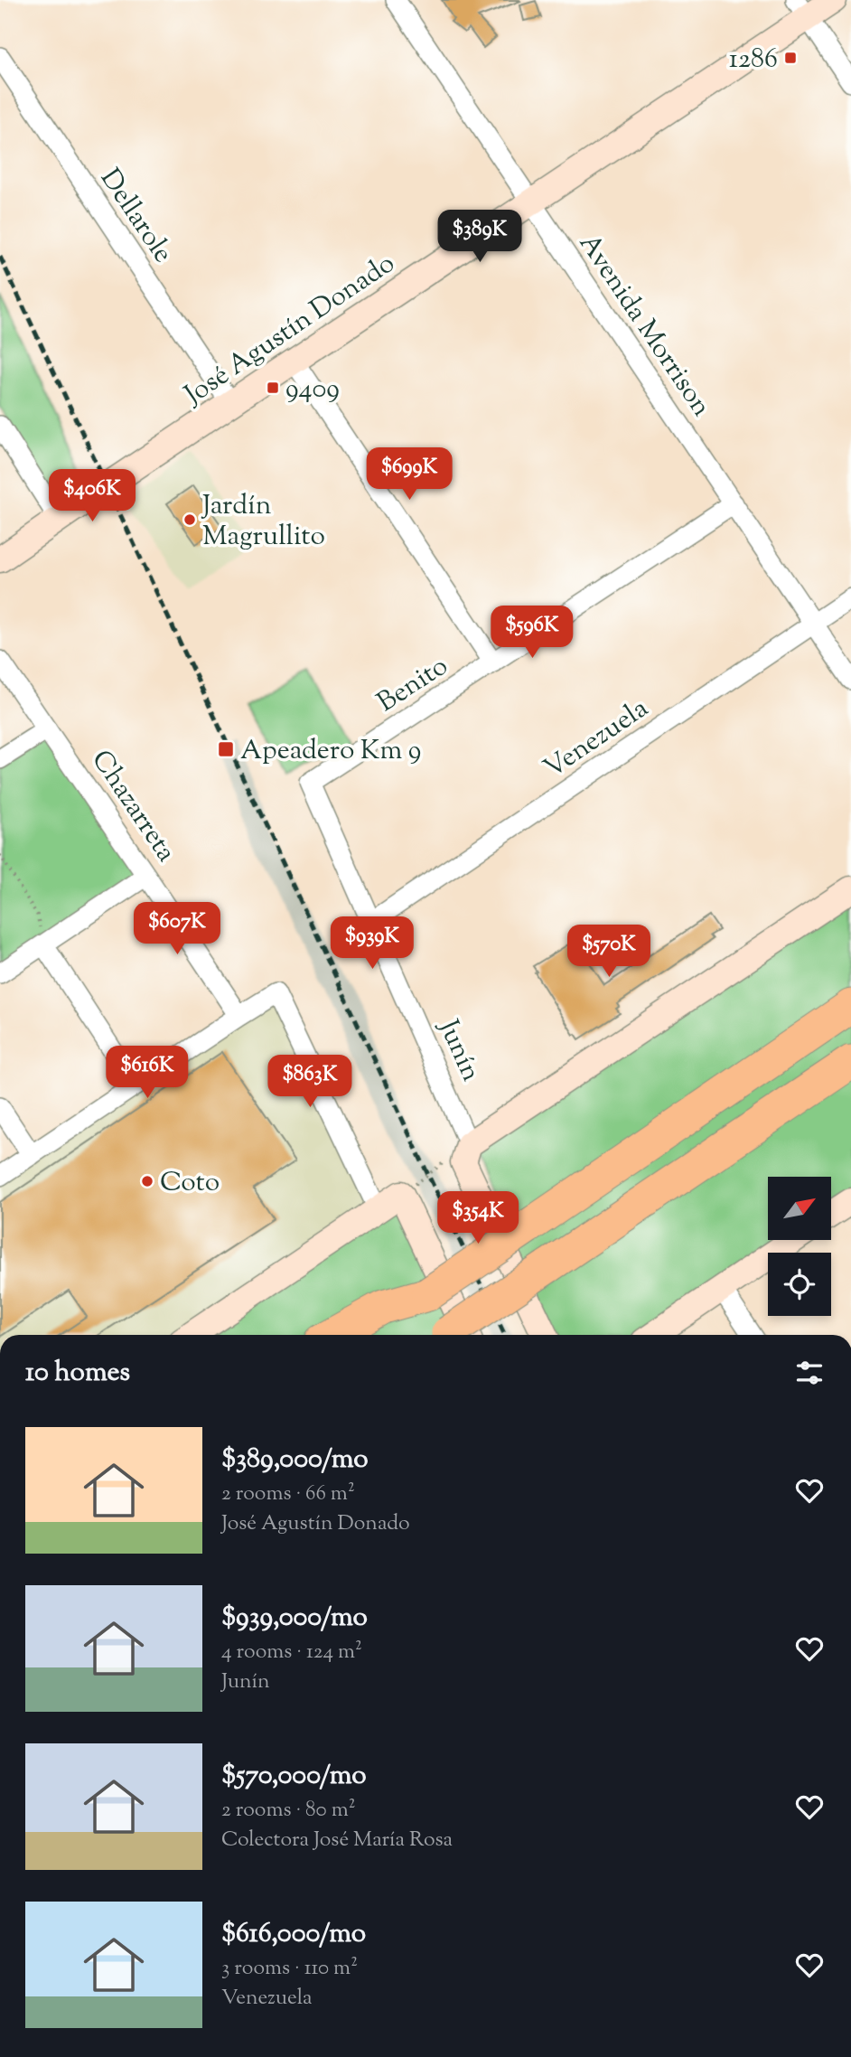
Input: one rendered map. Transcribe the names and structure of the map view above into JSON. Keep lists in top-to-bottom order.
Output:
{
  "streets": {
    "main road": ["José Agustín Donado", "Junín"],
    "street": [
      "Dellarole",
      "Avenida Morrison",
      "Benito",
      "Venezuela",
      "Chazarreta"
    ]
  },
  "crossings": [
    ["Dellarole", "José Agustín Donado"],
    ["Avenida Morrison", "José Agustín Donado"],
    ["Avenida Morrison", "Benito"],
    ["Avenida Morrison", "Venezuela"],
    ["Benito", "Junín"],
    ["Venezuela", "Junín"]
  ],
  "places": {
    "transit": ["1286", "9409", "Apeadero Km 9"],
    "other": ["Jardín Magrullito", "Coto"]
  },
  "north": "top right",
  "page": {
    "price": [
      "$389K",
      "$699K",
      "$406K",
      "$596K",
      "$607K",
      "$939K",
      "$570K",
      "$616K",
      "$863K",
      "$354K"
    ],
    "heading": "10 homes",
    "list": [
      {
        "name": "$389,000/mo",
        "note": "2 rooms · 66 m² · José Agustín Donado"
      },
      {
        "name": "$939,000/mo",
        "note": "4 rooms · 124 m² · Junín"
      },
      {
        "name": "$570,000/mo",
        "note": "2 rooms · 80 m² · Colectora José María Rosa"
      },
      {
        "name": "$616,000/mo",
        "note": "3 rooms · 110 m² · Venezuela"
      }
    ]
  }
}
